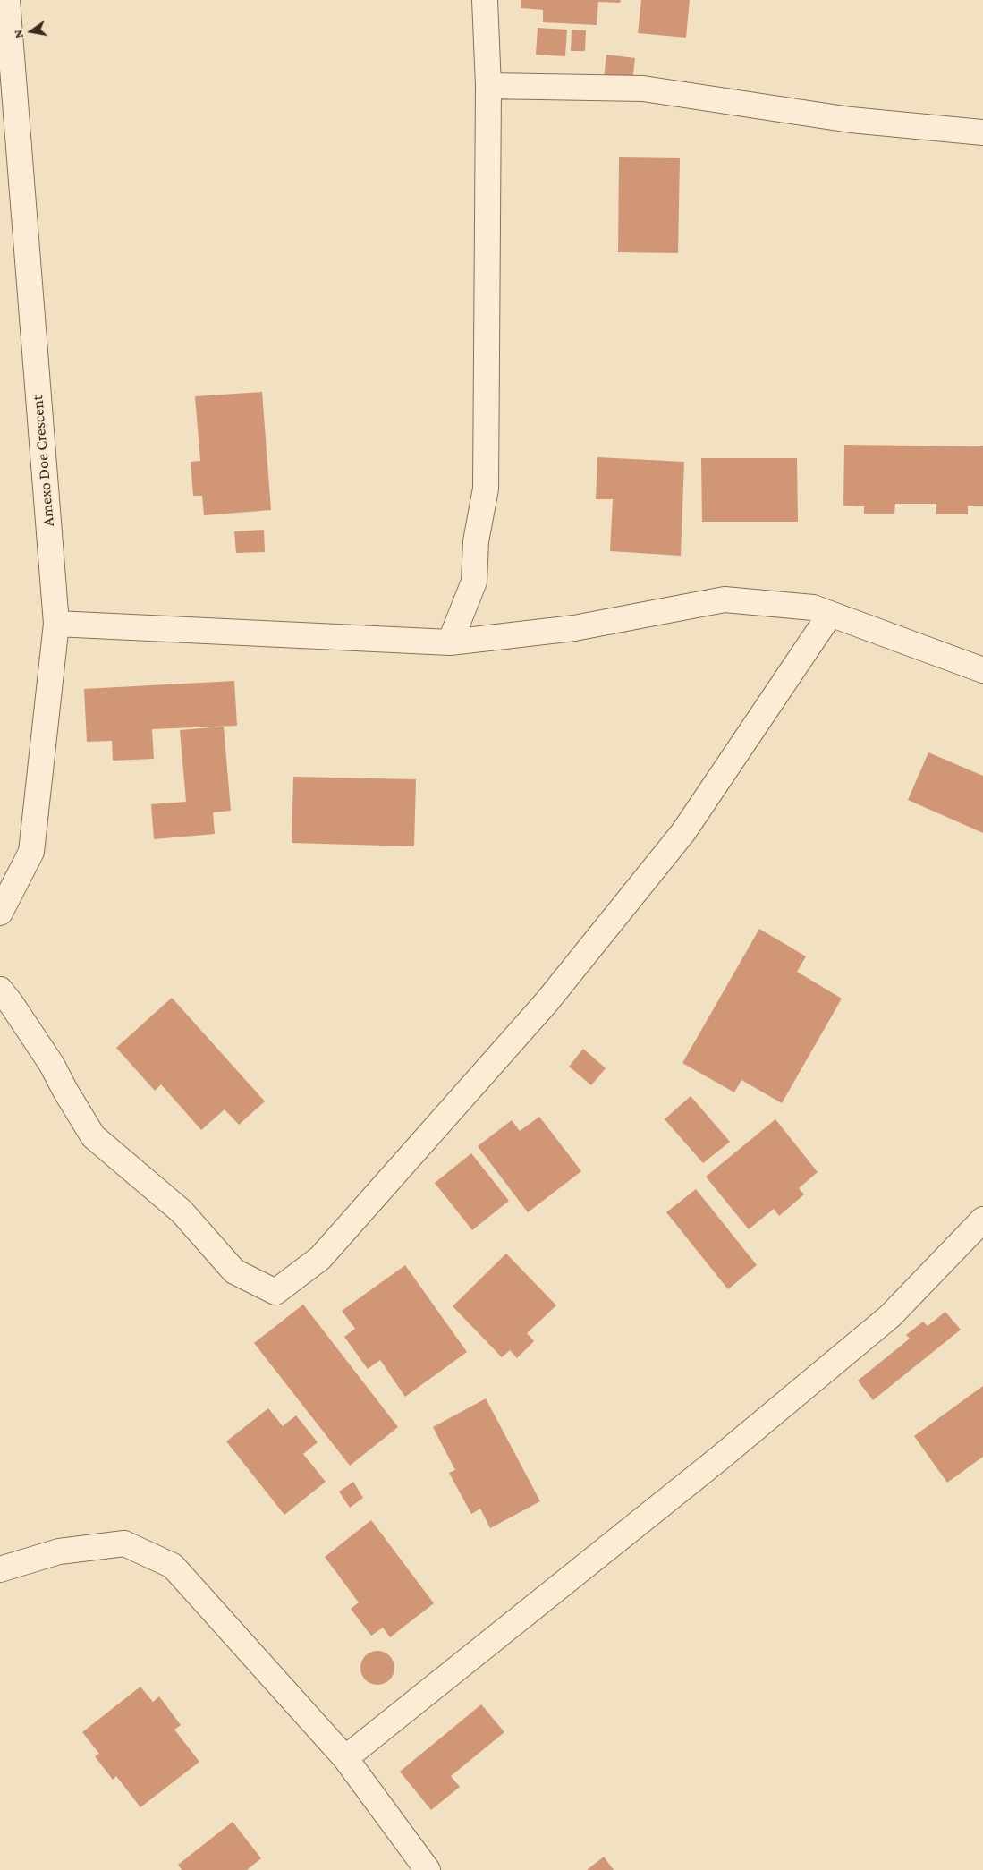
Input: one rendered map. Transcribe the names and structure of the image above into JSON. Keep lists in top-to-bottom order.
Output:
{
  "streets": {
    "street": ["Amexo Doe Crescent"]
  },
  "north": "left"
}
